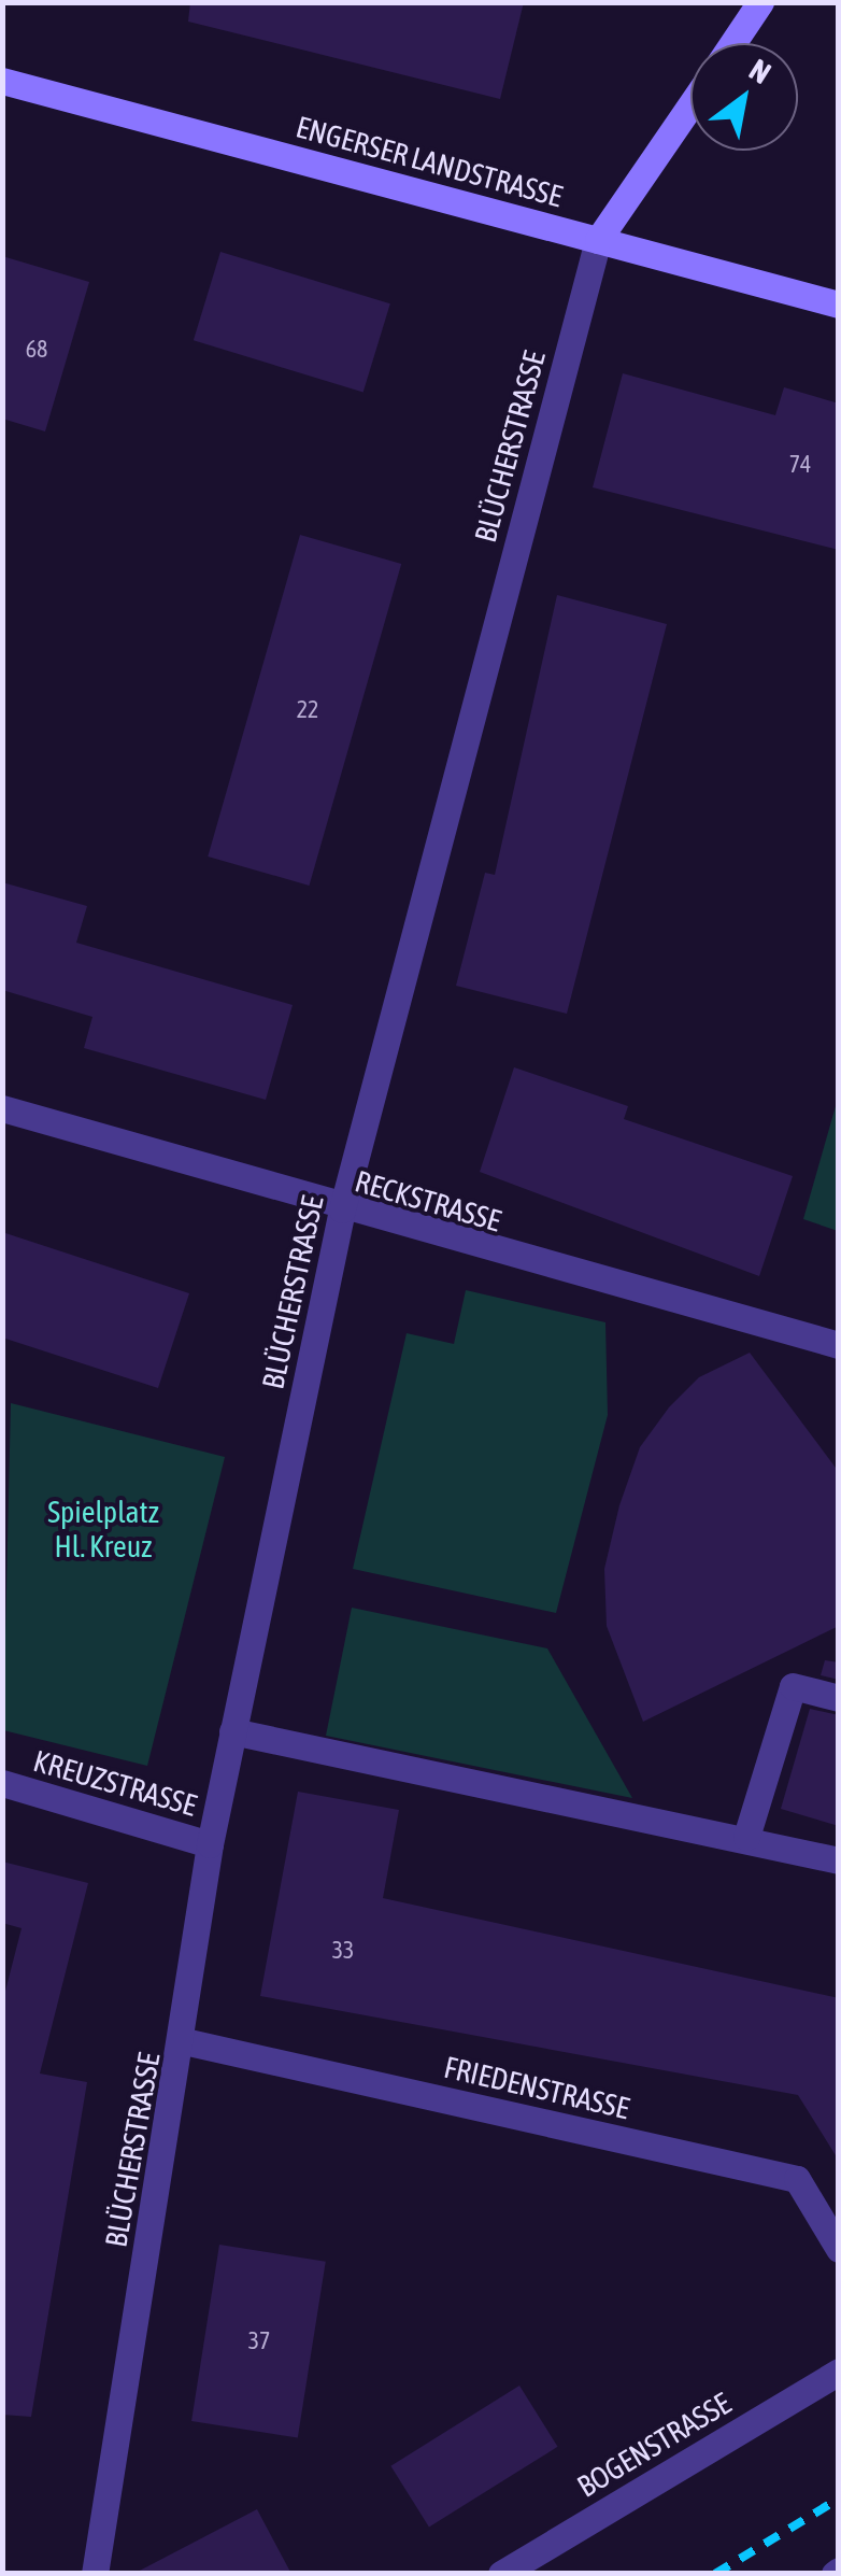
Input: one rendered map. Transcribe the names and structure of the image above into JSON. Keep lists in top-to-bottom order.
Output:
{
  "streets": {
    "main road": ["ENGERSER LANDSTRASSE", "BLÜCHERSTRASSE"],
    "street": [
      "RECKSTRASSE",
      "KREUZSTRASSE",
      "FRIEDENSTRASSE",
      "BOGENSTRASSE"
    ]
  },
  "crossings": [
    ["ENGERSER LANDSTRASSE", "BLÜCHERSTRASSE"],
    ["BLÜCHERSTRASSE", "RECKSTRASSE"],
    ["BLÜCHERSTRASSE", "KREUZSTRASSE"],
    ["BLÜCHERSTRASSE", "FRIEDENSTRASSE"]
  ],
  "parks": ["Spielplatz Hl. Kreuz"],
  "house_numbers": [
    "68",
    "74",
    "22",
    "33",
    "37"
  ],
  "north": "top right"
}
